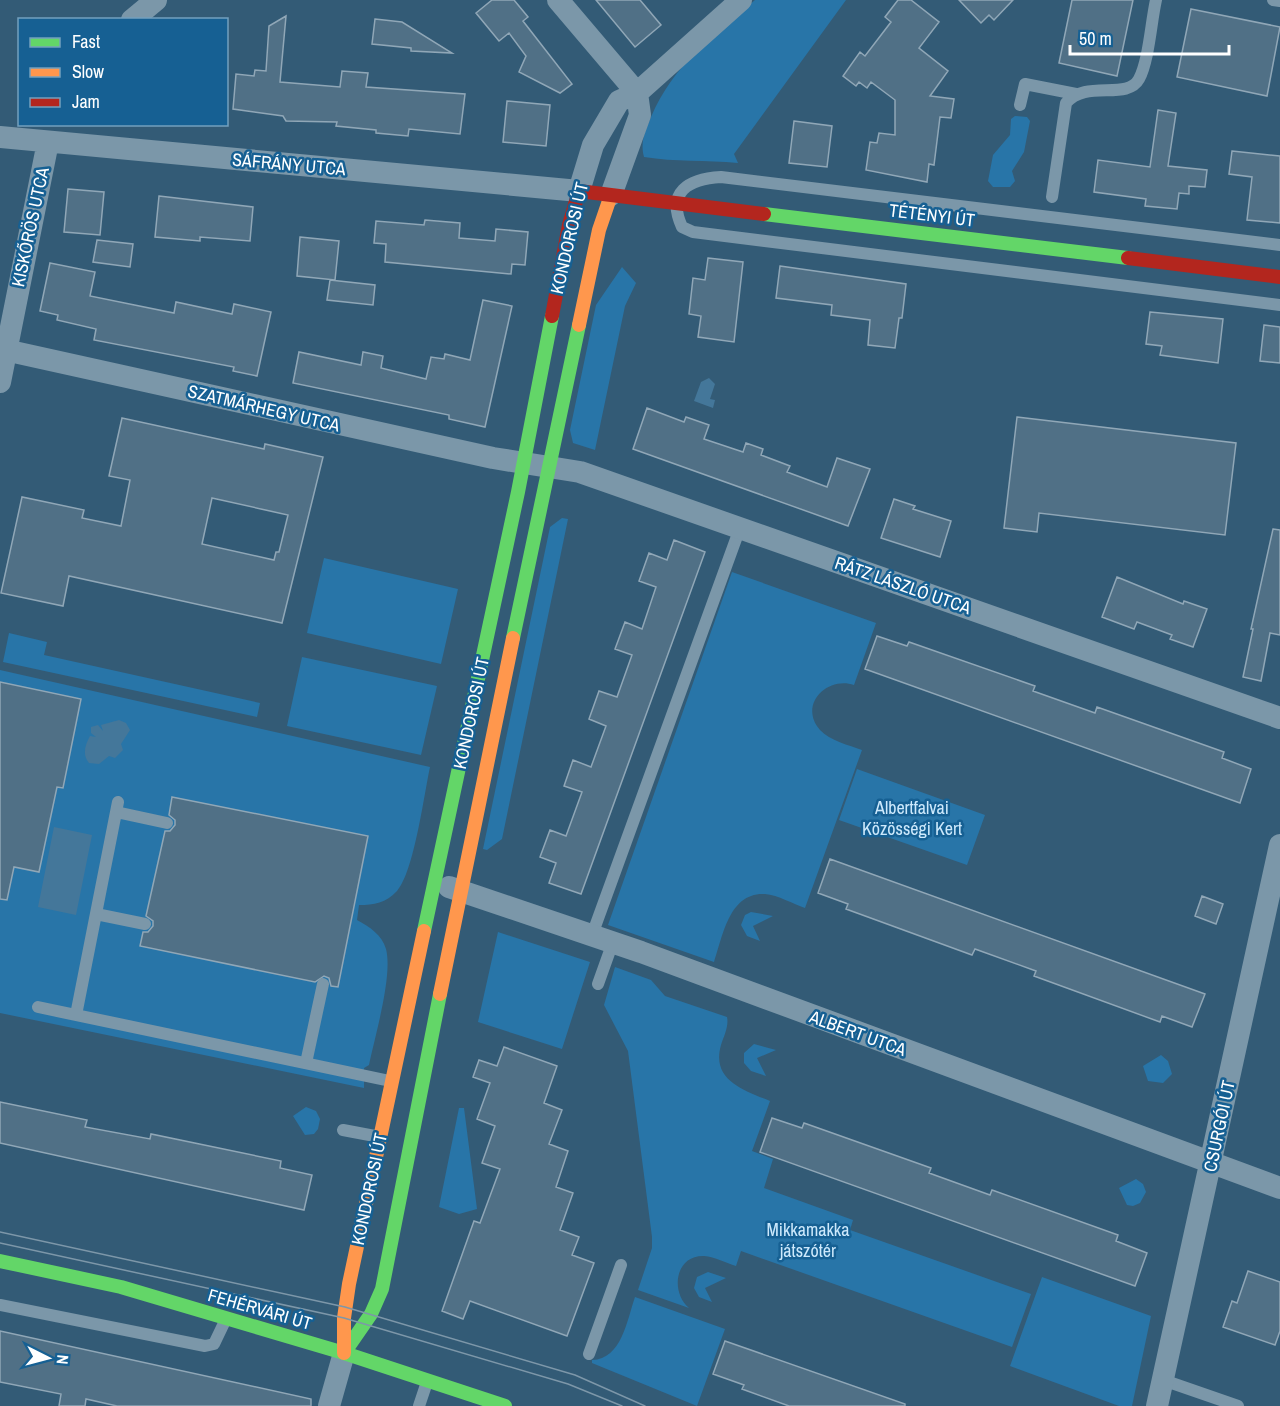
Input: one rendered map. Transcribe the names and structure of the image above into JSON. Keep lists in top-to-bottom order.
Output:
{
  "streets": {
    "street": [
      "SÁFRÁNY UTCA",
      "TÉTÉNYI ÚT",
      "KISKŐRÖS UTCA",
      "KONDOROSI ÚT",
      "SZATMÁRHEGY UTCA",
      "RÁTZ LÁSZLÓ UTCA",
      "ALBERT UTCA",
      "CSURGÓI ÚT",
      "FEHÉRVÁRI ÚT"
    ]
  },
  "crossings": [
    ["SÁFRÁNY UTCA", "TÉTÉNYI ÚT"],
    ["SÁFRÁNY UTCA", "KISKŐRÖS UTCA"],
    ["SÁFRÁNY UTCA", "KONDOROSI ÚT"],
    ["TÉTÉNYI ÚT", "KONDOROSI ÚT"],
    ["KISKŐRÖS UTCA", "SZATMÁRHEGY UTCA"],
    ["KONDOROSI ÚT", "SZATMÁRHEGY UTCA"],
    ["KONDOROSI ÚT", "RÁTZ LÁSZLÓ UTCA"],
    ["KONDOROSI ÚT", "ALBERT UTCA"],
    ["KONDOROSI ÚT", "FEHÉRVÁRI ÚT"],
    ["SZATMÁRHEGY UTCA", "RÁTZ LÁSZLÓ UTCA"],
    ["ALBERT UTCA", "CSURGÓI ÚT"]
  ],
  "parks": ["Albertfalvai Közösségi Kert", "Mikkamakka játszótér"],
  "legend": ["Fast", "Slow", "Jam"],
  "scale_bar": "50 m",
  "north": "right"
}
